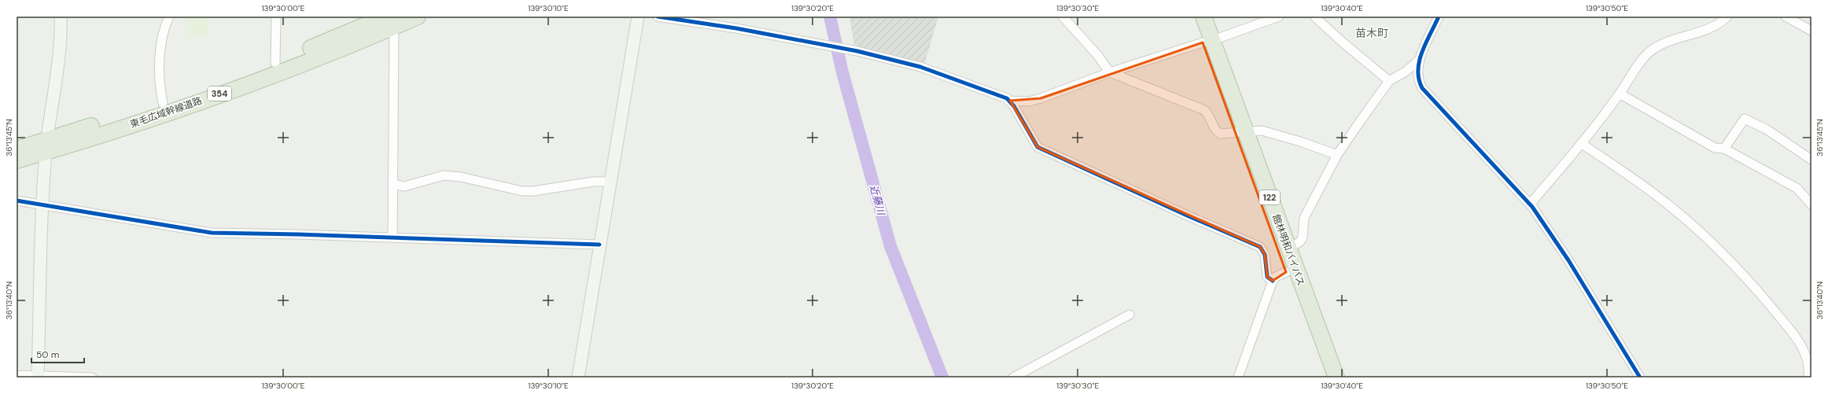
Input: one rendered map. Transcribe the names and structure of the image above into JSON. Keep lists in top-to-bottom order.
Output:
{
  "streets": {
    "highway": [
      "354",
      "東毛広域幹線道路",
      "122",
      "館林明和バイパス"
    ]
  },
  "districts": ["苗木町"],
  "water": ["近藤川"],
  "scale_bar": "50 m",
  "coordinates": [
    "139°30'00\"E",
    "139°30'10\"E",
    "139°30'20\"E",
    "139°30'30\"E",
    "139°30'40\"E",
    "139°30'50\"E",
    "36°13'45\"N",
    "36°13'40\"N"
  ]
}
